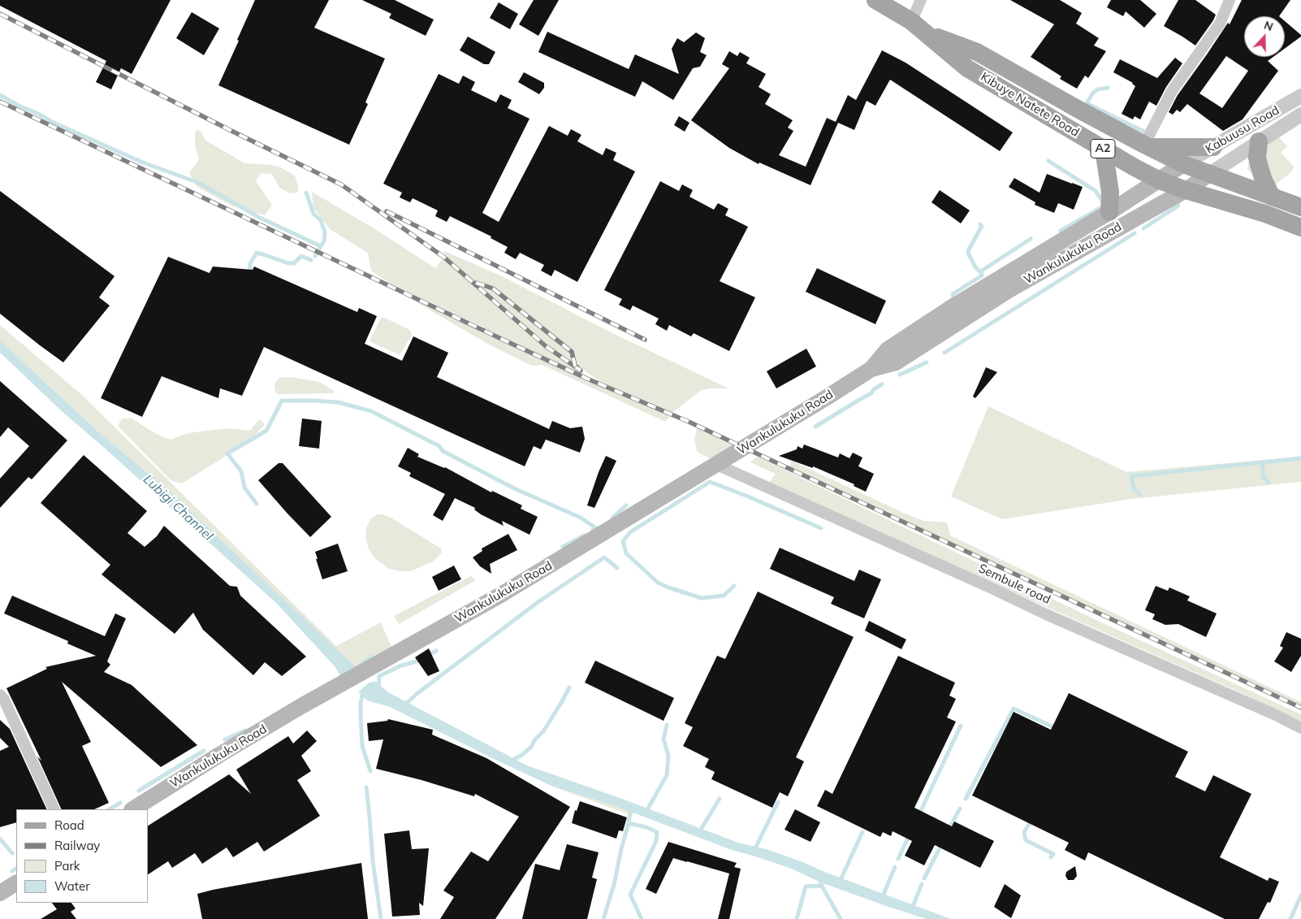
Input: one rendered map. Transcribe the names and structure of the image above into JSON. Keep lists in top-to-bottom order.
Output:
{
  "streets": {
    "main road": ["Kibuye Natete Road", "A2", "Wankulukuku Road"],
    "street": ["Kabuusu Road", "Sembule road"]
  },
  "crossings": [
    ["Kibuye Natete Road", "Kabuusu Road"],
    ["Kibuye Natete Road", "Wankulukuku Road"],
    ["Kabuusu Road", "Wankulukuku Road"],
    ["Wankulukuku Road", "Sembule road"]
  ],
  "water": ["Lubigi Channel"],
  "legend": [
    "Road",
    "Railway",
    "Park",
    "Water"
  ],
  "north": "top"
}
